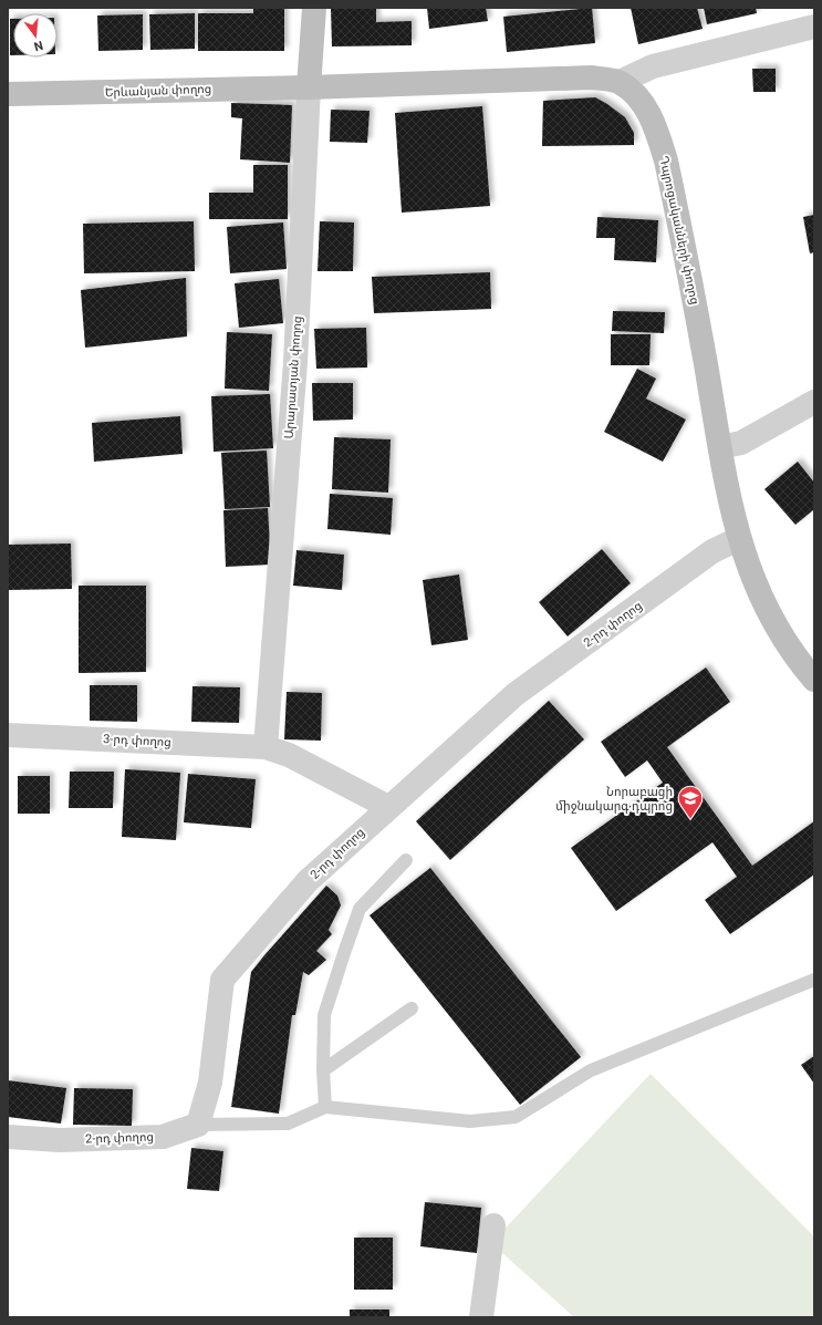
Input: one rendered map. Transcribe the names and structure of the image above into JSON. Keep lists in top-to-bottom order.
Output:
{
  "streets": {
    "main road": ["Երևանյան փողոց", "Դպրոցականների փողոց", "Արարատյան փողոց"],
    "street": ["2-րդ փողոց", "3-րդ փողոց"]
  },
  "crossings": [
    ["Երևանյան փողոց", "Արարատյան փողոց"],
    ["Դպրոցականների փողոց", "2-րդ փողոց"],
    ["Արարատյան փողոց", "3-րդ փողոց"],
    ["2-րդ փողոց", "3-րդ փողոց"]
  ],
  "places": {
    "school or university": ["Նորաբացի միջնակարգ դպրոց"]
  },
  "north": "bottom"
}
